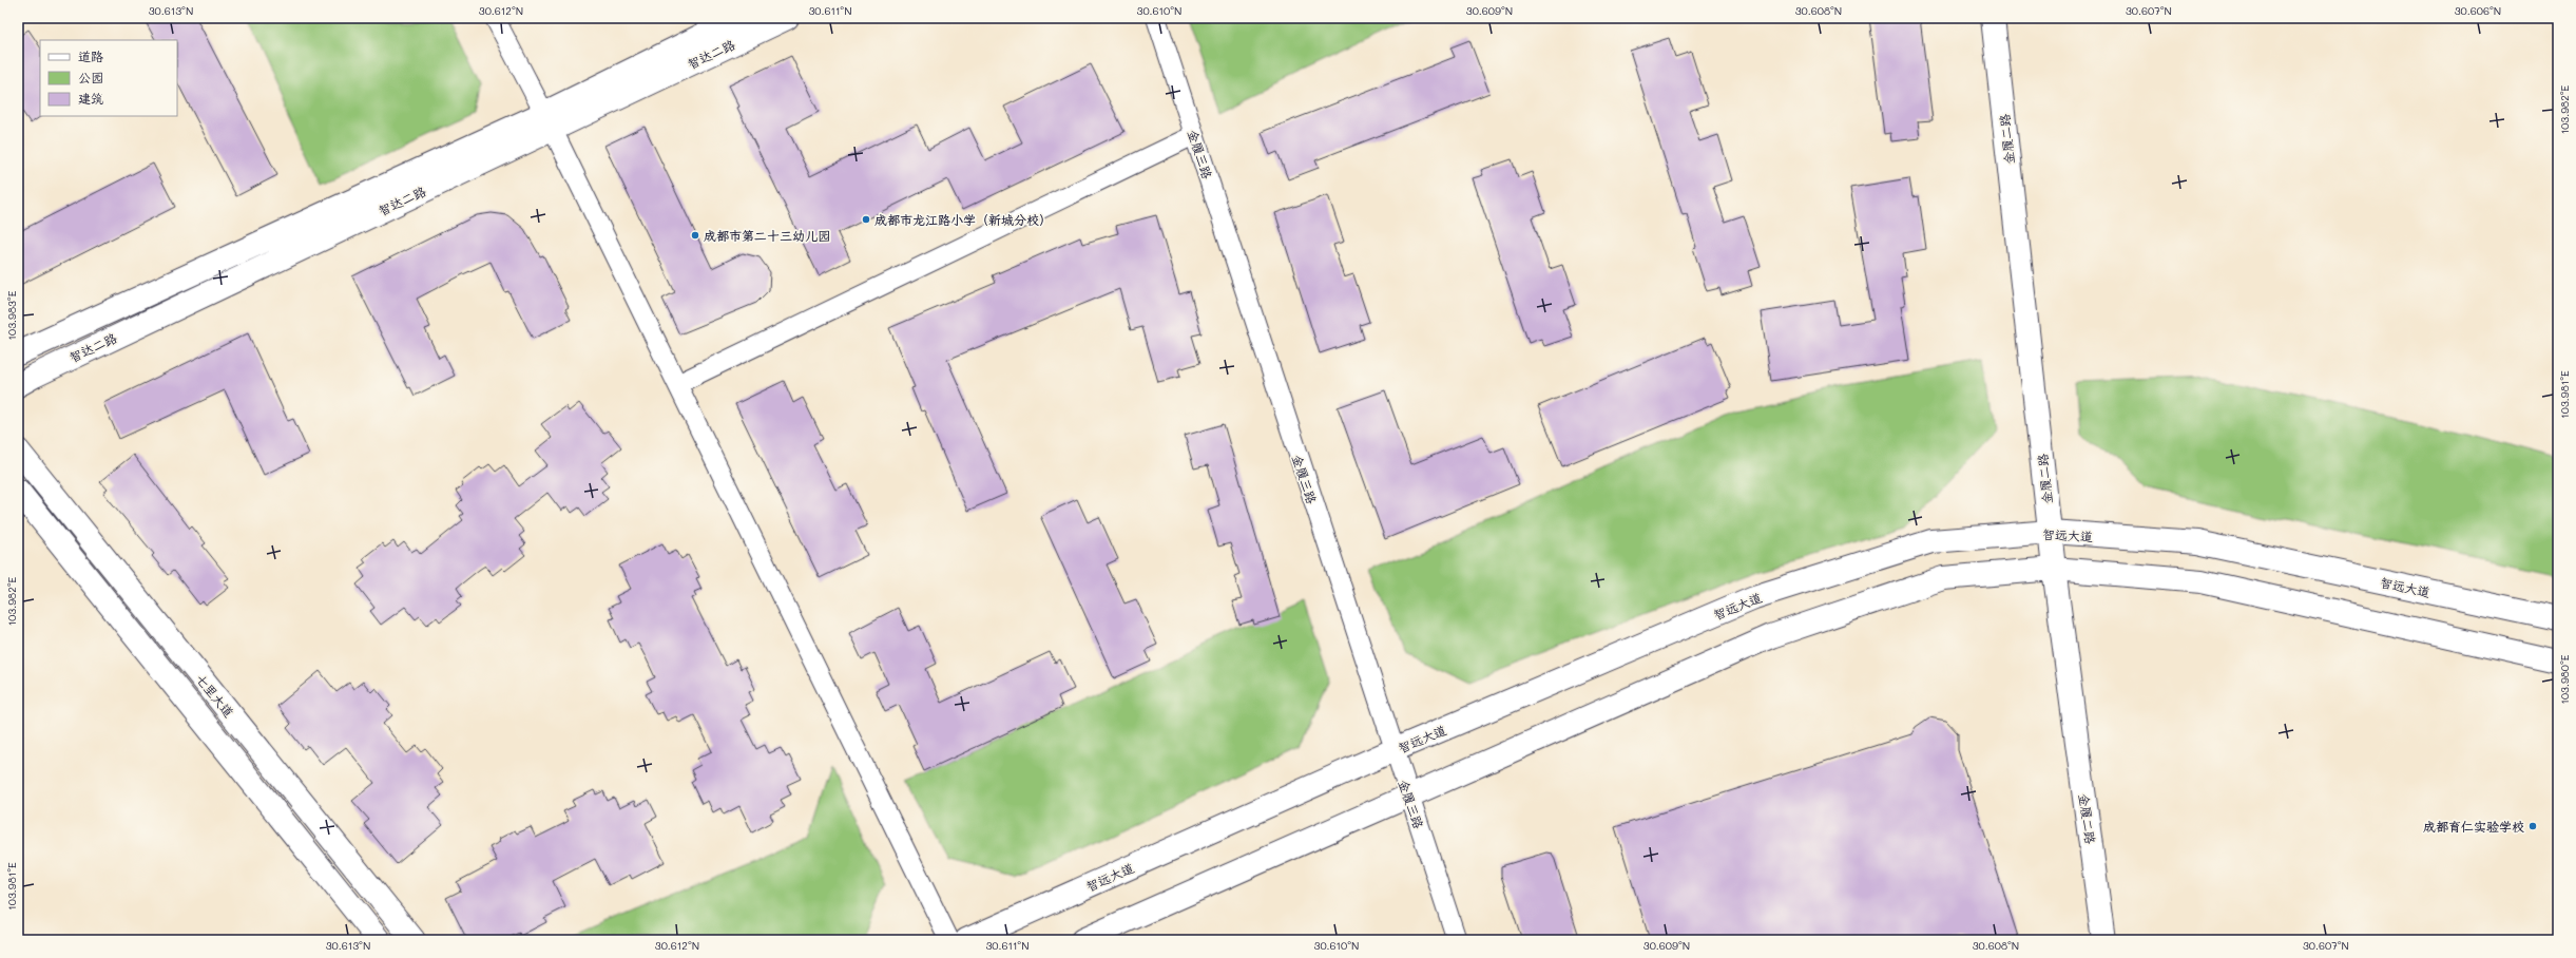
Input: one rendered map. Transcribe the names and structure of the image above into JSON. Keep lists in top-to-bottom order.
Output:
{
  "streets": {
    "main road": [
      "智达二路",
      "金履二路",
      "智远大道",
      "七里大道"
    ],
    "street": ["金履三路"]
  },
  "crossings": [
    ["金履二路", "智远大道"],
    ["金履三路", "智远大道"]
  ],
  "places": ["成都市龙江路小学（新城分校）", "成都市第二十三幼儿园", "成都育仁实验学校"],
  "legend": ["道路", "公园", "建筑"],
  "coordinates": [
    "30.613°N",
    "30.612°N",
    "30.611°N",
    "30.610°N",
    "30.609°N",
    "30.608°N",
    "30.607°N",
    "30.606°N",
    "103.982°E",
    "103.983°E",
    "103.981°E",
    "103.980°E"
  ]
}
